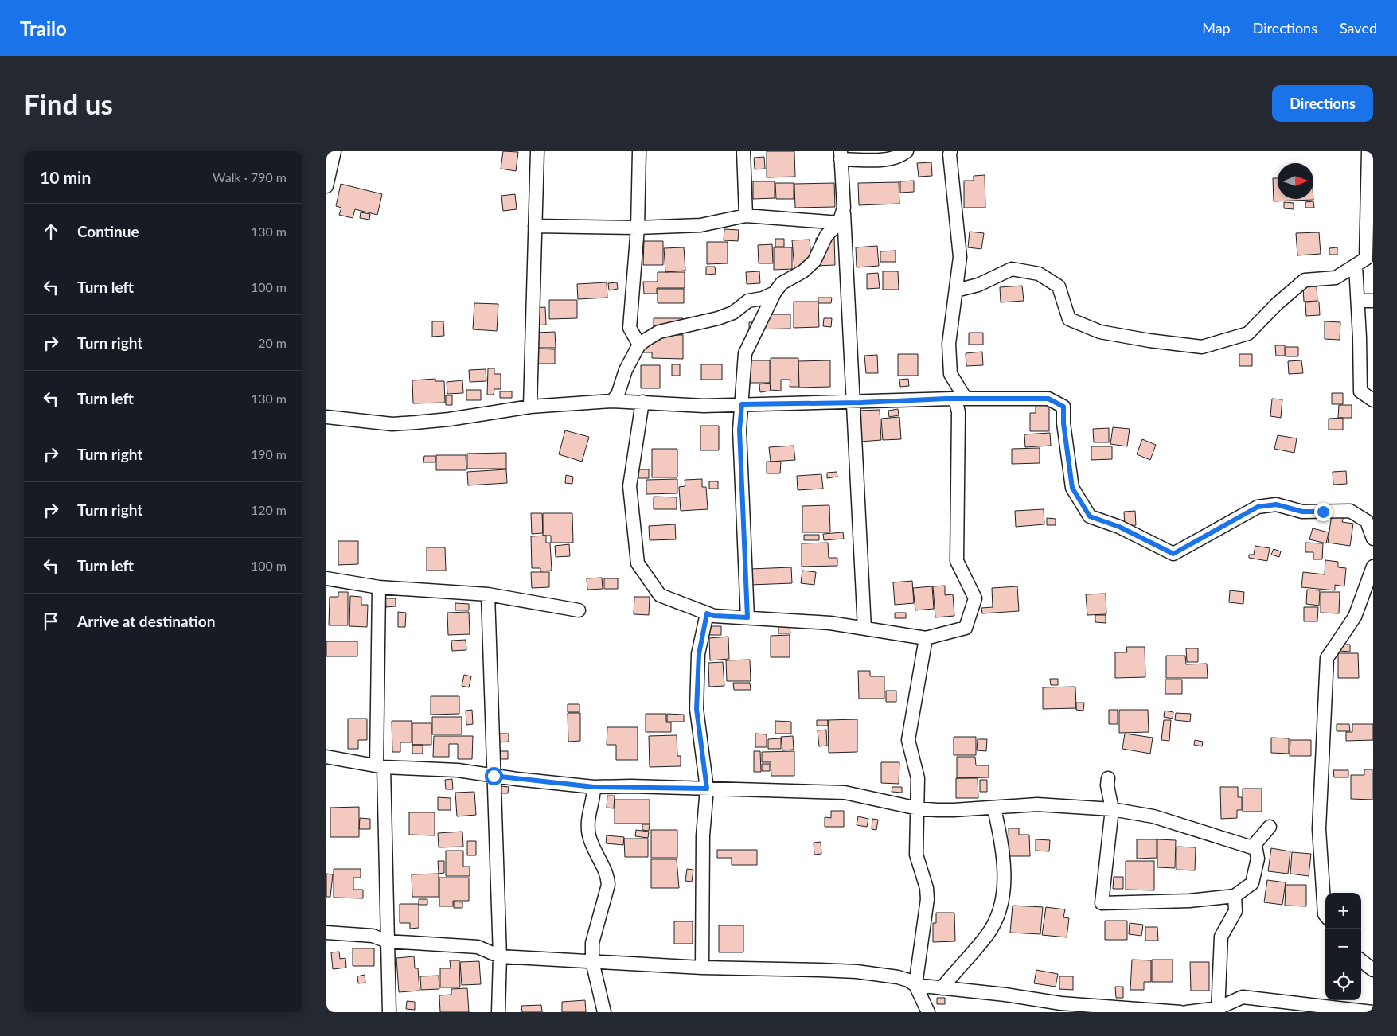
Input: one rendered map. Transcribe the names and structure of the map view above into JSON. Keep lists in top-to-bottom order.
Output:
{
  "north": "right",
  "page": {
    "header": "Trailo",
    "nav": ["Map", "Directions", "Saved"],
    "buttons": "Directions",
    "title": "Find us",
    "heading": ["10 min", "Walk · 790 m"],
    "list": [
      ["Continue", "130 m"],
      ["Turn left", "100 m"],
      ["Turn right", "20 m"],
      ["Turn left", "130 m"],
      ["Turn right", "190 m"],
      ["Turn right", "120 m"],
      ["Turn left", "100 m"],
      "Arrive at destination"
    ],
    "map_buttons": ["+", "−"]
  }
}
